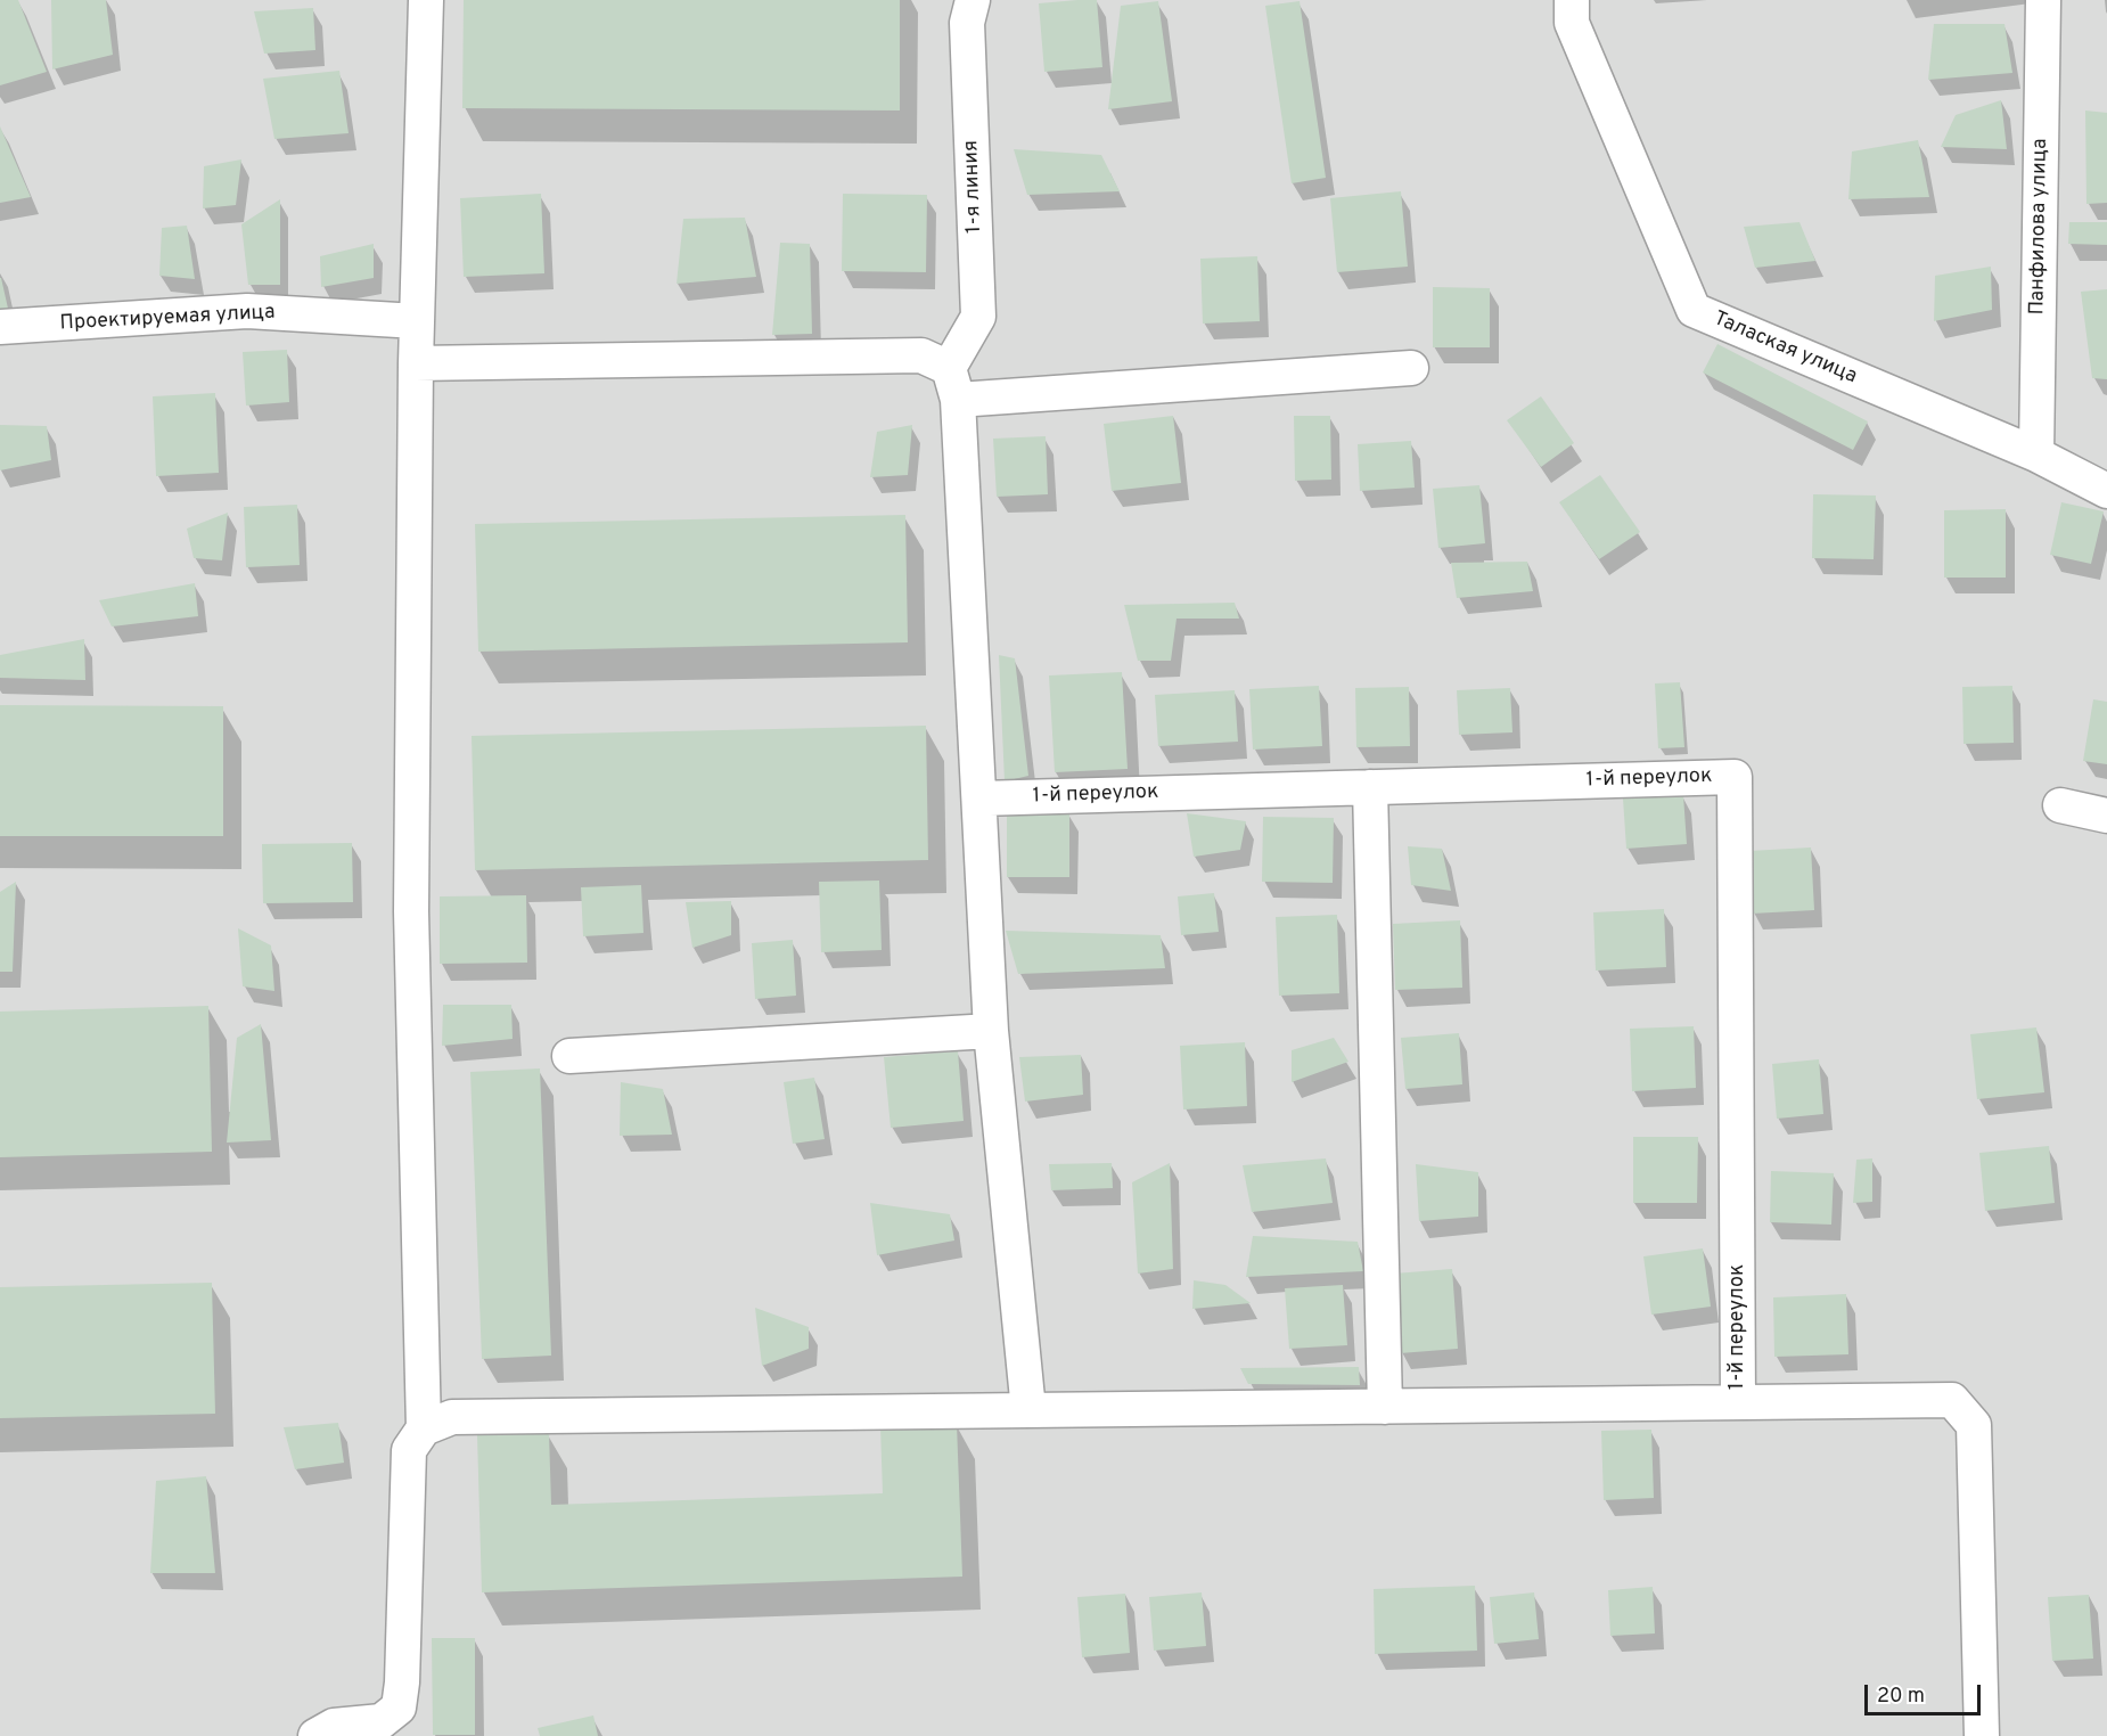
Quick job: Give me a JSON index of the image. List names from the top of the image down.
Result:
{
  "streets": {
    "street": [
      "1-я линия",
      "Панфилова улица",
      "Проектируемая улица",
      "Талаская улица",
      "1-й переулок"
    ]
  },
  "crossings": [
    ["Панфилова улица", "Талаская улица"]
  ],
  "scale_bar": "20 m"
}
